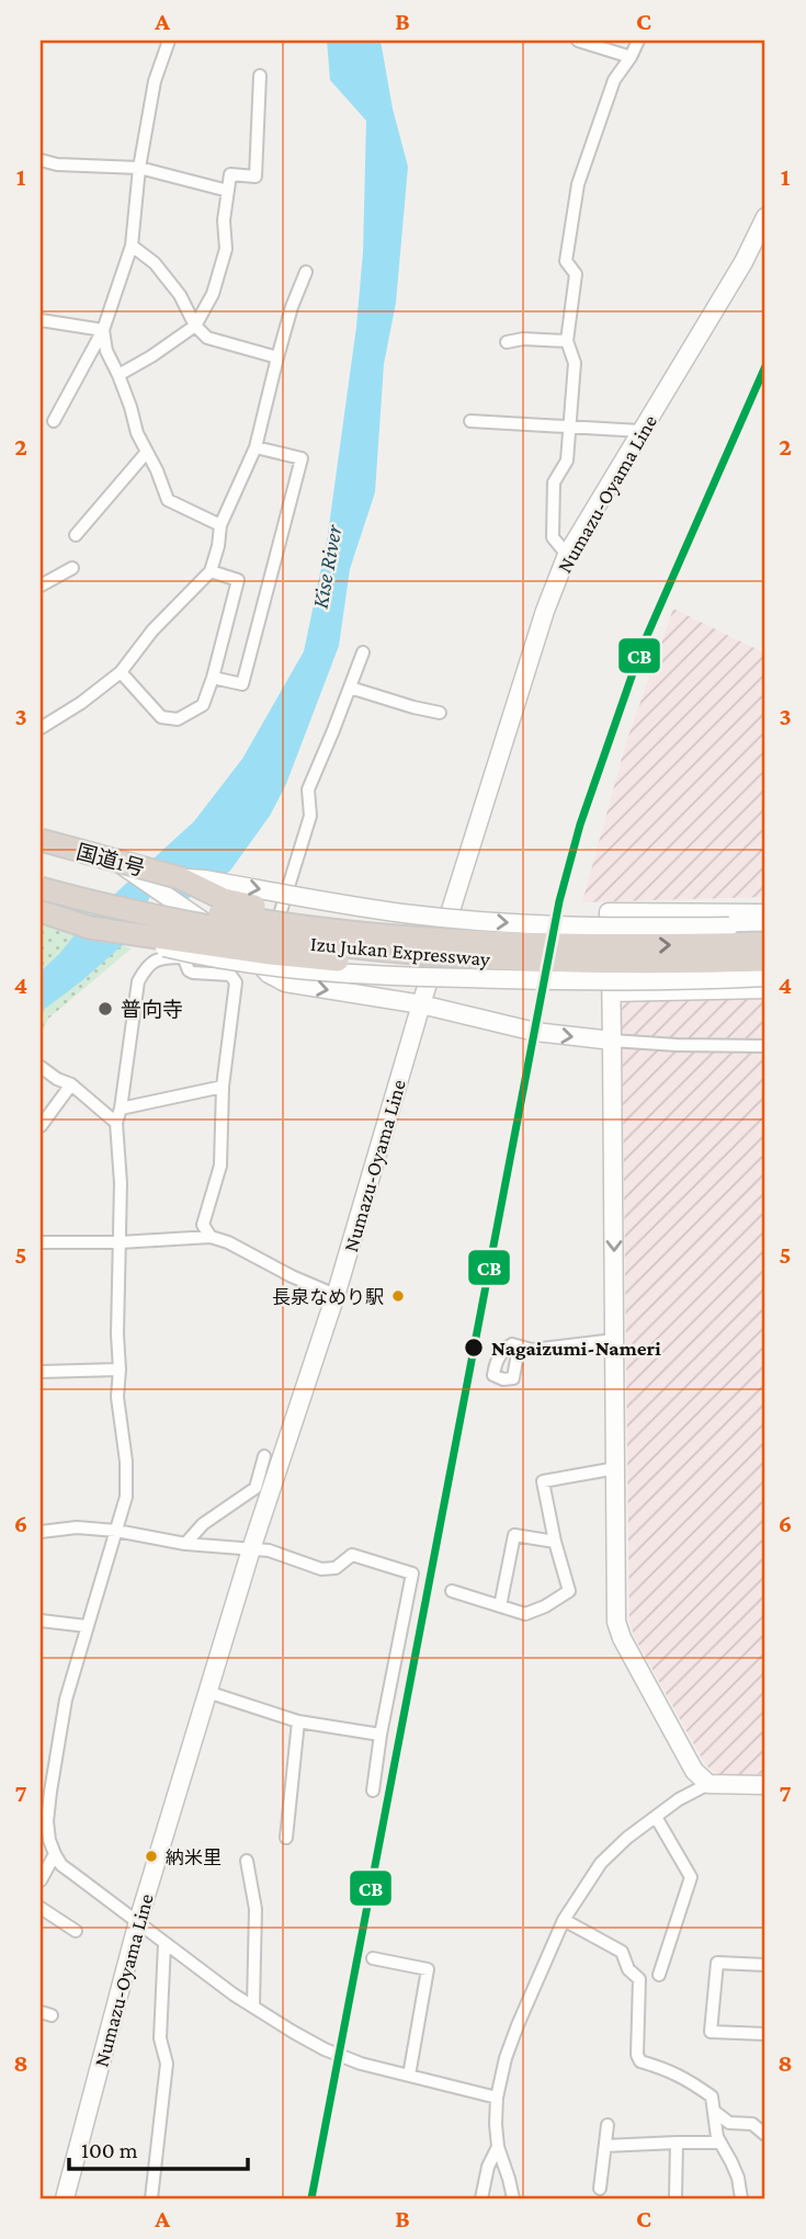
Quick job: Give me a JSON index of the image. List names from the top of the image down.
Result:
{
  "streets": {
    "highway": ["国道1号", "Izu Jukan Expressway"],
    "street": ["Numazu-Oyama Line"]
  },
  "crossings": [
    ["国道1号", "Izu Jukan Expressway"]
  ],
  "water": ["Kise River"],
  "places": [
    "普向寺",
    "長泉なめり駅",
    "Nagaizumi-Nameri",
    "納米里"
  ],
  "lines": ["transit line CB"],
  "scale_bar": "100 m",
  "grid": {
    "columns": ["A", "B", "C"],
    "rows": [
      "1",
      "2",
      "3",
      "4",
      "5",
      "6",
      "7",
      "8"
    ]
  }
}
